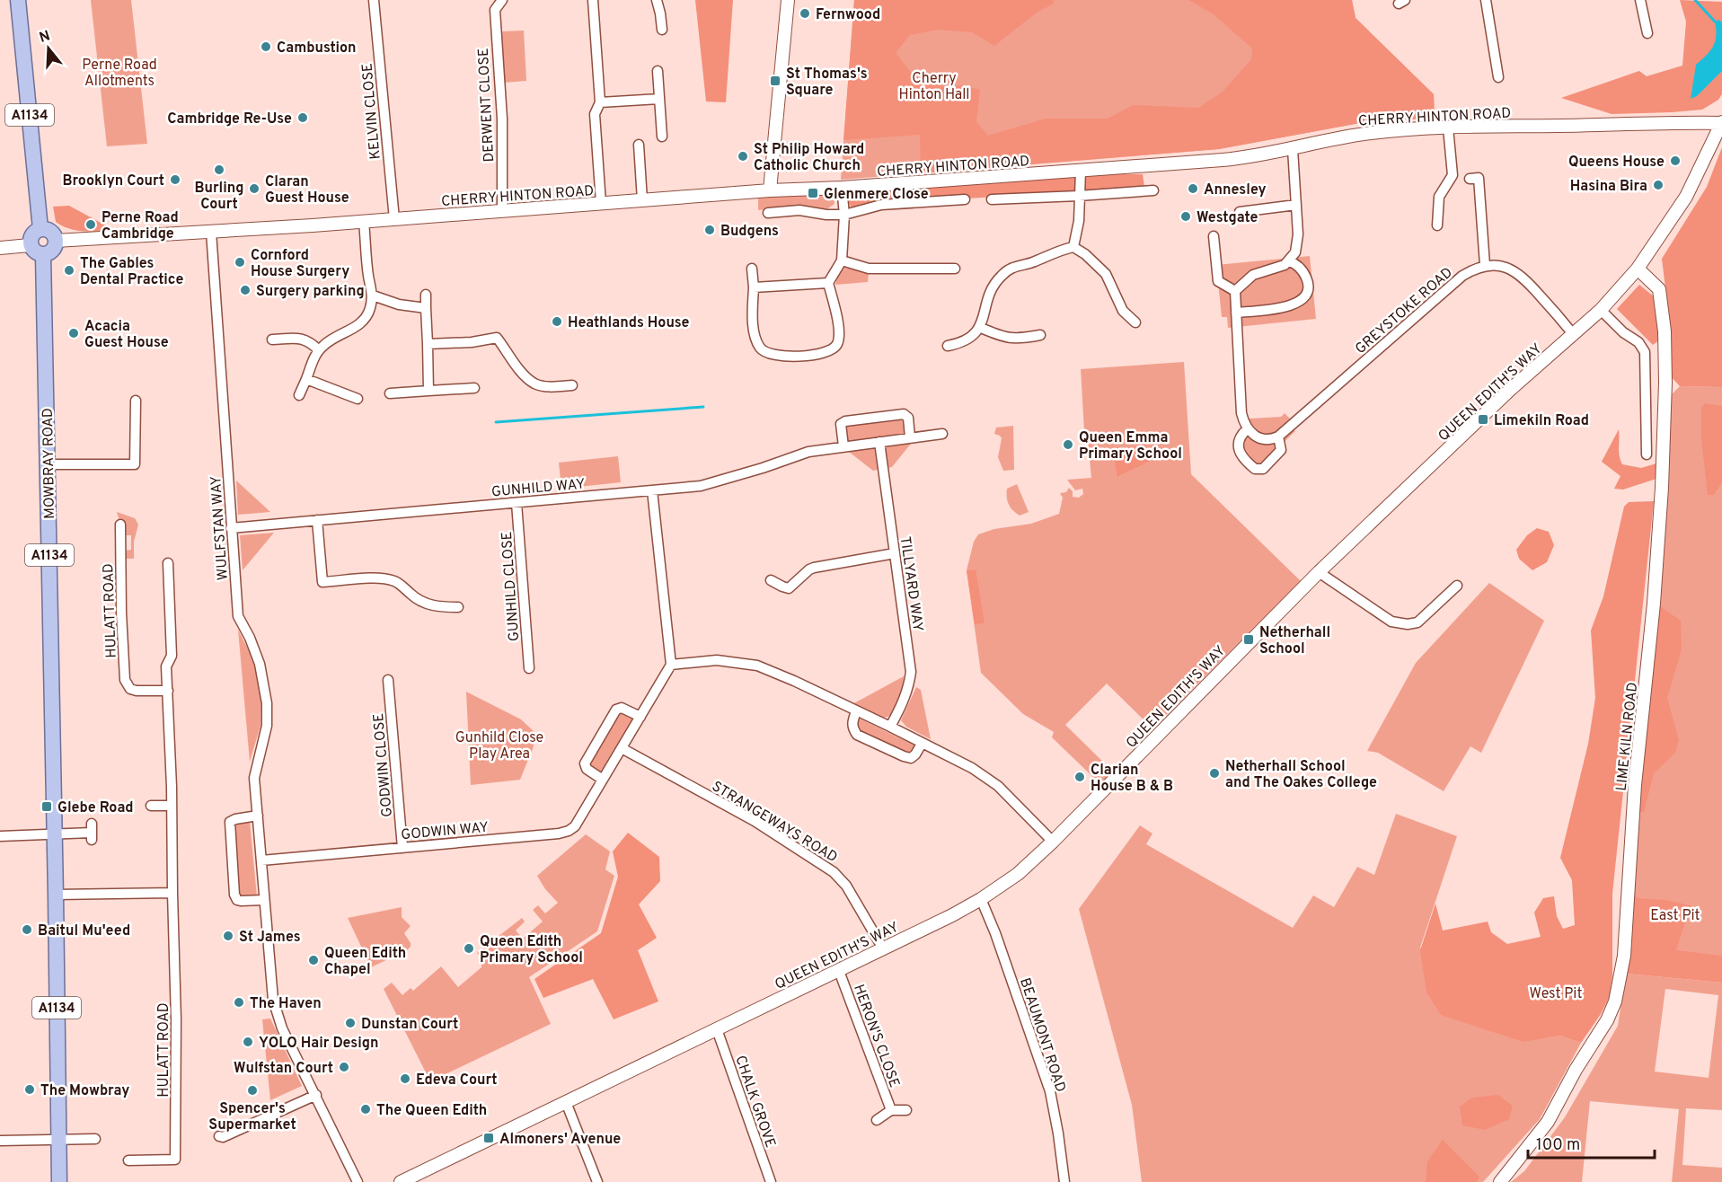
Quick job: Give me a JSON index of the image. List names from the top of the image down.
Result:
{
  "streets": {
    "main road": ["A1134", "MOWBRAY ROAD"],
    "street": [
      "DERWENT CLOSE",
      "KELVIN CLOSE",
      "CHERRY HINTON ROAD",
      "GREYSTOKE ROAD",
      "QUEEN EDITH'S WAY",
      "GUNHILD WAY",
      "WULFSTAN WAY",
      "TILLYARD WAY",
      "GUNHILD CLOSE",
      "HULATT ROAD",
      "LIME KILN ROAD",
      "GODWIN CLOSE",
      "STRANGEWAYS ROAD",
      "GODWIN WAY",
      "BEAUMONT ROAD",
      "HERON'S CLOSE",
      "CHALK GROVE"
    ]
  },
  "crossings": [
    ["DERWENT CLOSE", "CHERRY HINTON ROAD"],
    ["KELVIN CLOSE", "CHERRY HINTON ROAD"],
    ["A1134", "CHERRY HINTON ROAD"],
    ["A1134", "MOWBRAY ROAD"],
    ["CHERRY HINTON ROAD", "QUEEN EDITH'S WAY"],
    ["CHERRY HINTON ROAD", "MOWBRAY ROAD"],
    ["CHERRY HINTON ROAD", "WULFSTAN WAY"],
    ["QUEEN EDITH'S WAY", "LIME KILN ROAD"],
    ["QUEEN EDITH'S WAY", "STRANGEWAYS ROAD"],
    ["QUEEN EDITH'S WAY", "BEAUMONT ROAD"],
    ["QUEEN EDITH'S WAY", "HERON'S CLOSE"],
    ["QUEEN EDITH'S WAY", "CHALK GROVE"],
    ["GUNHILD WAY", "WULFSTAN WAY"],
    ["GUNHILD WAY", "TILLYARD WAY"],
    ["GUNHILD WAY", "GUNHILD CLOSE"],
    ["WULFSTAN WAY", "GODWIN WAY"],
    ["GODWIN CLOSE", "GODWIN WAY"],
    ["STRANGEWAYS ROAD", "GODWIN WAY"]
  ],
  "parks": [
    "Perne Road Allotments",
    "Cherry Hinton Hall",
    "Gunhild Close Play Area",
    "East Pit",
    "West Pit"
  ],
  "places": {
    "other": [
      "Fernwood",
      "Cambustion",
      "Cambridge Re-Use",
      "St Philip Howard Catholic Church",
      "Queens House",
      "Burling Court",
      "Brooklyn Court",
      "Hasina Bira",
      "Claran Guest House",
      "Annesley",
      "Westgate",
      "Perne Road Cambridge",
      "Budgens",
      "Cornford House Surgery",
      "The Gables Dental Practice",
      "Surgery parking",
      "Heathlands House",
      "Acacia Guest House",
      "Queen Emma Primary School",
      "Netherhall School and The Oakes College",
      "Clarian House B & B",
      "Baitul Mu'eed",
      "St James",
      "Queen Edith Primary School",
      "Queen Edith Chapel",
      "The Haven",
      "Dunstan Court",
      "YOLO Hair Design",
      "Wulfstan Court",
      "Edeva Court",
      "The Mowbray",
      "Spencer's Supermarket",
      "The Queen Edith"
    ],
    "transit": [
      "St Thomas's Square",
      "Glenmere Close",
      "Limekiln Road",
      "Netherhall School",
      "Glebe Road",
      "Almoners' Avenue"
    ]
  },
  "scale_bar": "100 m",
  "north": "top"
}
